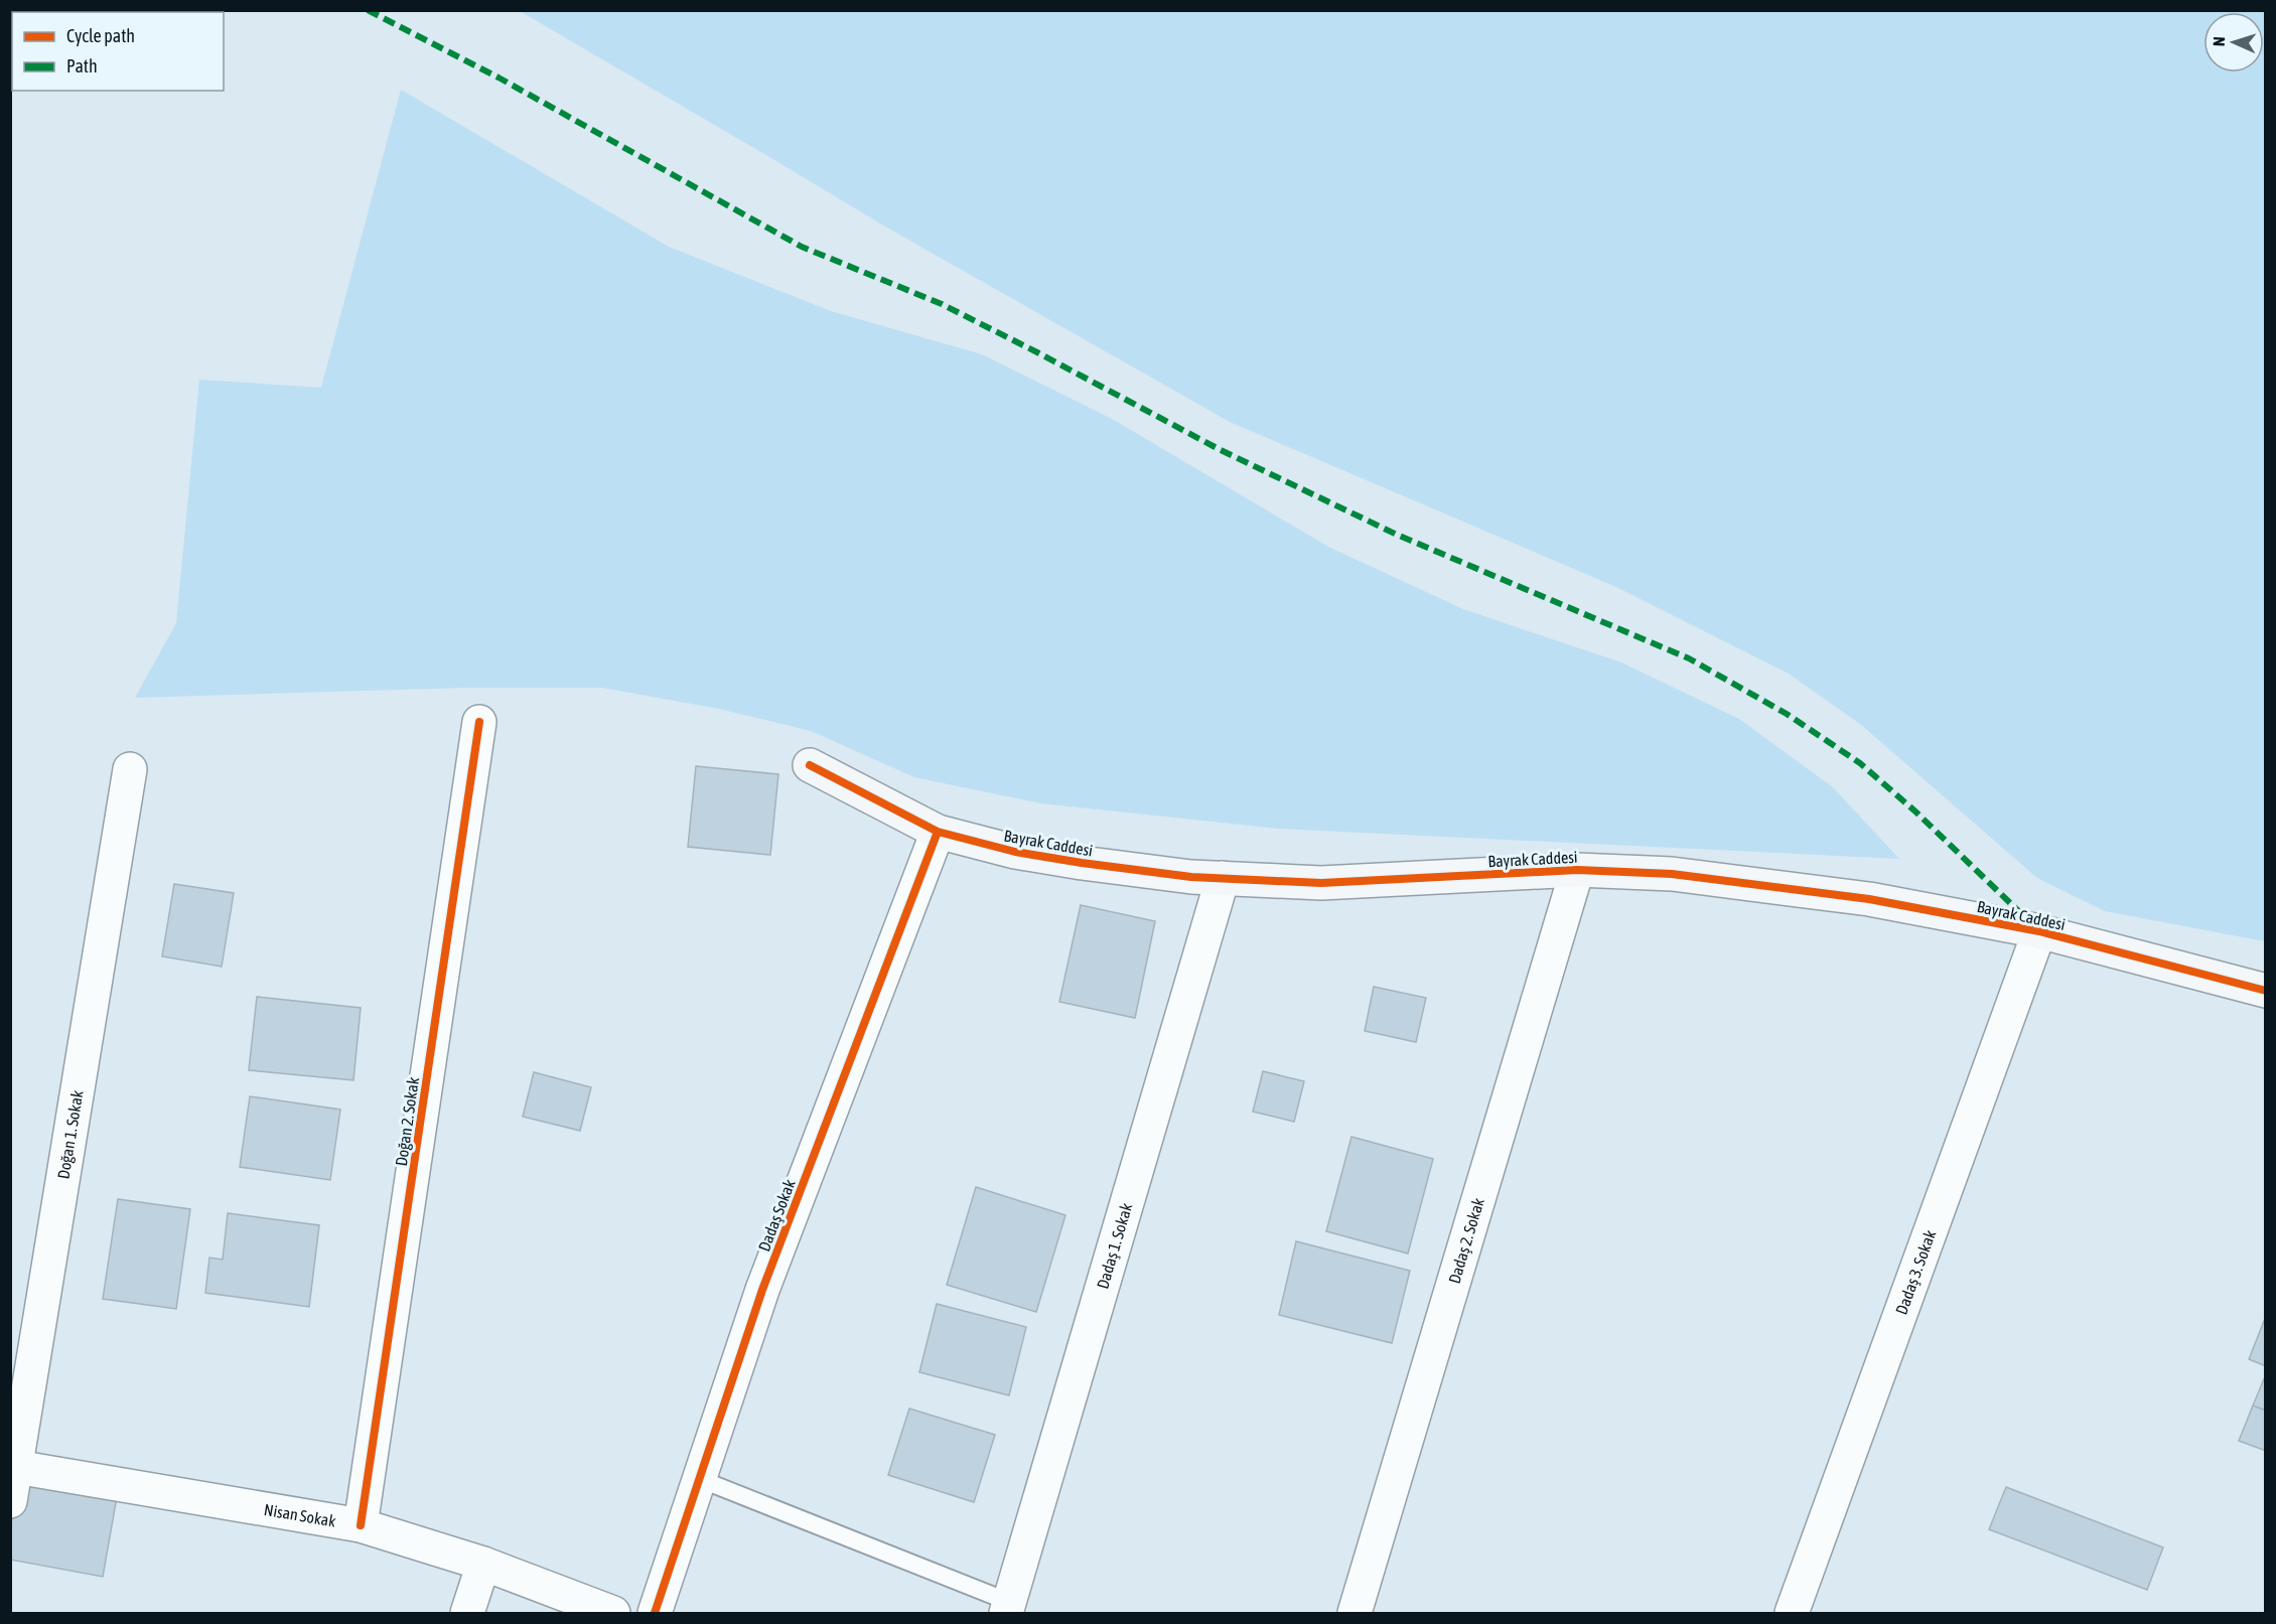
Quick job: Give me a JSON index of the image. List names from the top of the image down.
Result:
{
  "streets": {
    "street": [
      "Bayrak Caddesi",
      "Doğan 2. Sokak",
      "Doğan 1. Sokak",
      "Dadaş Sokak",
      "Dadaş 2. Sokak",
      "Dadaş 1. Sokak",
      "Dadaş 3. Sokak",
      "Nisan Sokak"
    ]
  },
  "crossings": [
    ["Bayrak Caddesi", "Dadaş Sokak"],
    ["Bayrak Caddesi", "Dadaş 2. Sokak"],
    ["Bayrak Caddesi", "Dadaş 1. Sokak"],
    ["Bayrak Caddesi", "Dadaş 3. Sokak"],
    ["Doğan 2. Sokak", "Nisan Sokak"],
    ["Doğan 1. Sokak", "Nisan Sokak"]
  ],
  "legend": ["Cycle path", "Path"],
  "north": "left"
}
